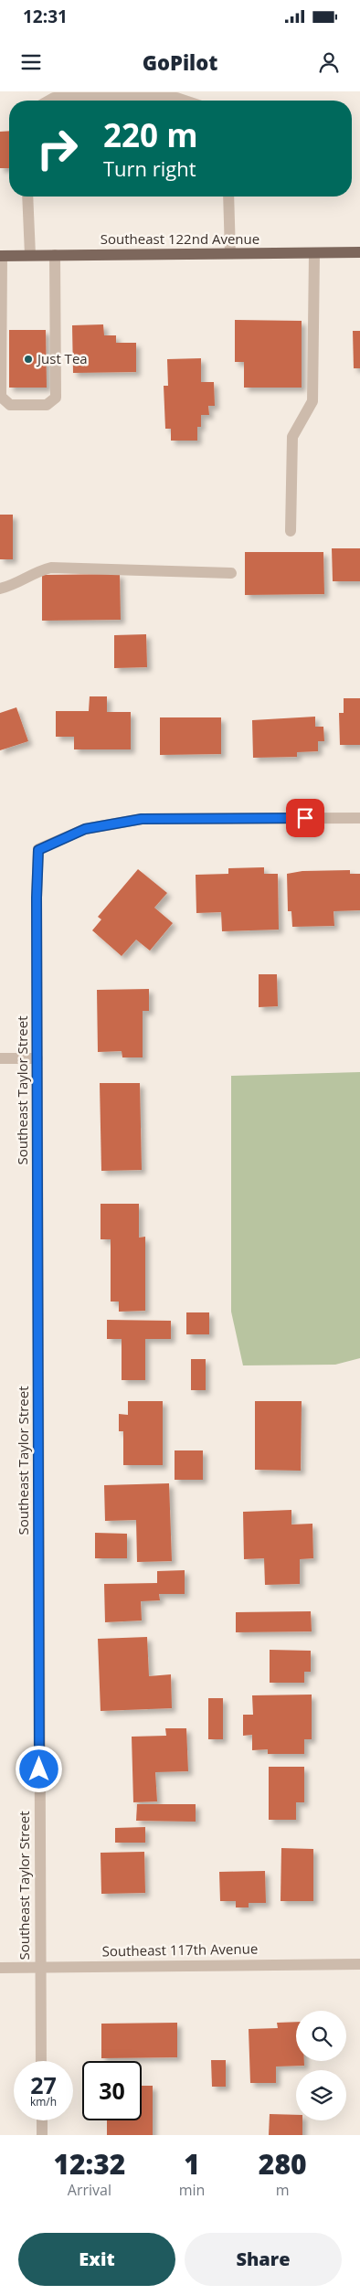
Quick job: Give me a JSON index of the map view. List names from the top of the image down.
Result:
{
  "streets": {
    "main road": ["Southeast 122nd Avenue"],
    "street": ["Southeast Taylor Street", "Southeast 117th Avenue"]
  },
  "crossings": [
    ["Southeast Taylor Street", "Southeast 117th Avenue"]
  ],
  "places": ["Just Tea"],
  "page": {
    "status": "12:31",
    "header": "GoPilot",
    "turn": ["220 m", "Turn right"],
    "speed": "27 km/h",
    "limit": "30",
    "eta": [
      "12:32",
      "Arrival",
      "1",
      "min",
      "280",
      "m"
    ],
    "buttons": ["Exit", "Share"]
  }
}
